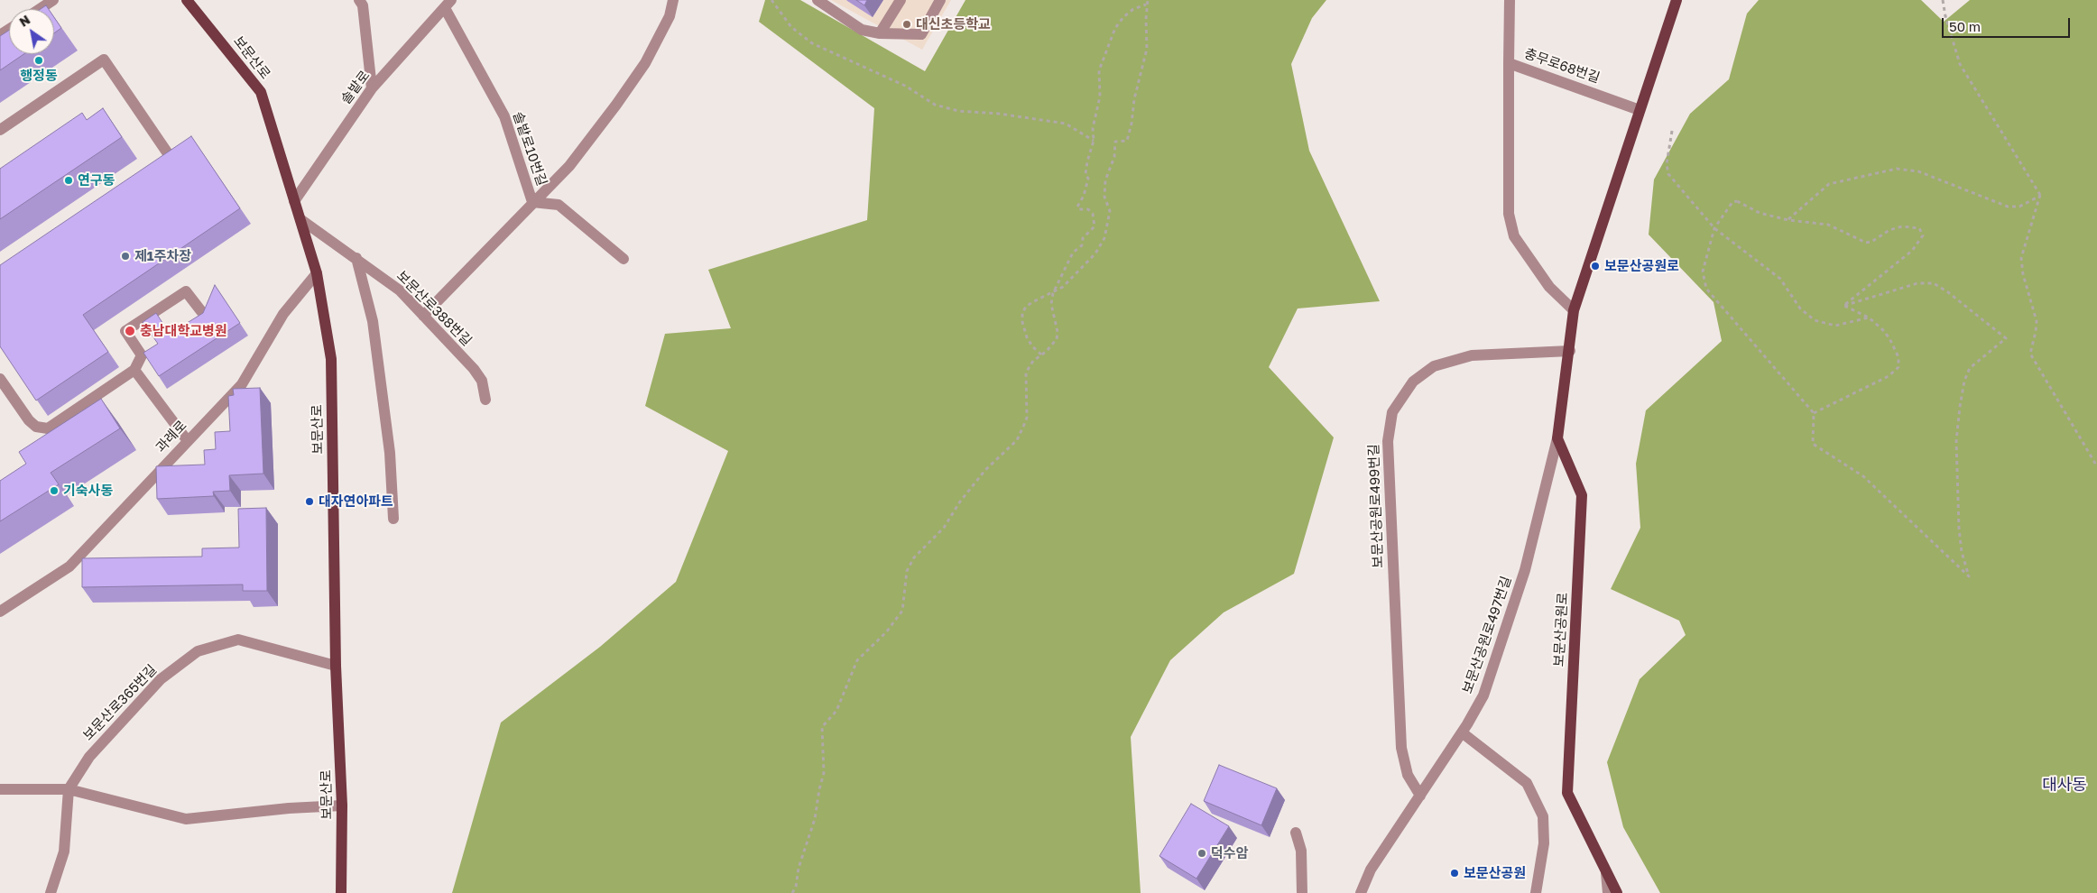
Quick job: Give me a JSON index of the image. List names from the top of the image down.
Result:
{
  "streets": {
    "main road": ["보문산로", "보문산공원로"],
    "street": [
      "충무로68번길",
      "솔밭로",
      "솔밭로10번길",
      "보문산로388번길",
      "과례로",
      "보문산공원로499번길",
      "보문산공원로497번길",
      "보문산로365번길"
    ]
  },
  "crossings": [
    ["보문산로", "솔밭로"],
    ["보문산로", "보문산로388번길"],
    ["보문산로", "과례로"],
    ["보문산로", "보문산로365번길"],
    ["솔밭로", "솔밭로10번길"],
    ["보문산공원로499번길", "보문산공원로497번길"],
    ["보문산공원로", "보문산공원로497번길"]
  ],
  "districts": ["대사동"],
  "places": [
    "대신초등학교",
    "행정동",
    "연구동",
    "제1주차장",
    "보문산공원로",
    "충남대학교병원",
    "기숙사동",
    "대자연아파트",
    "덕수암",
    "보문산공원"
  ],
  "scale_bar": "50 m",
  "north": "top left"
}
